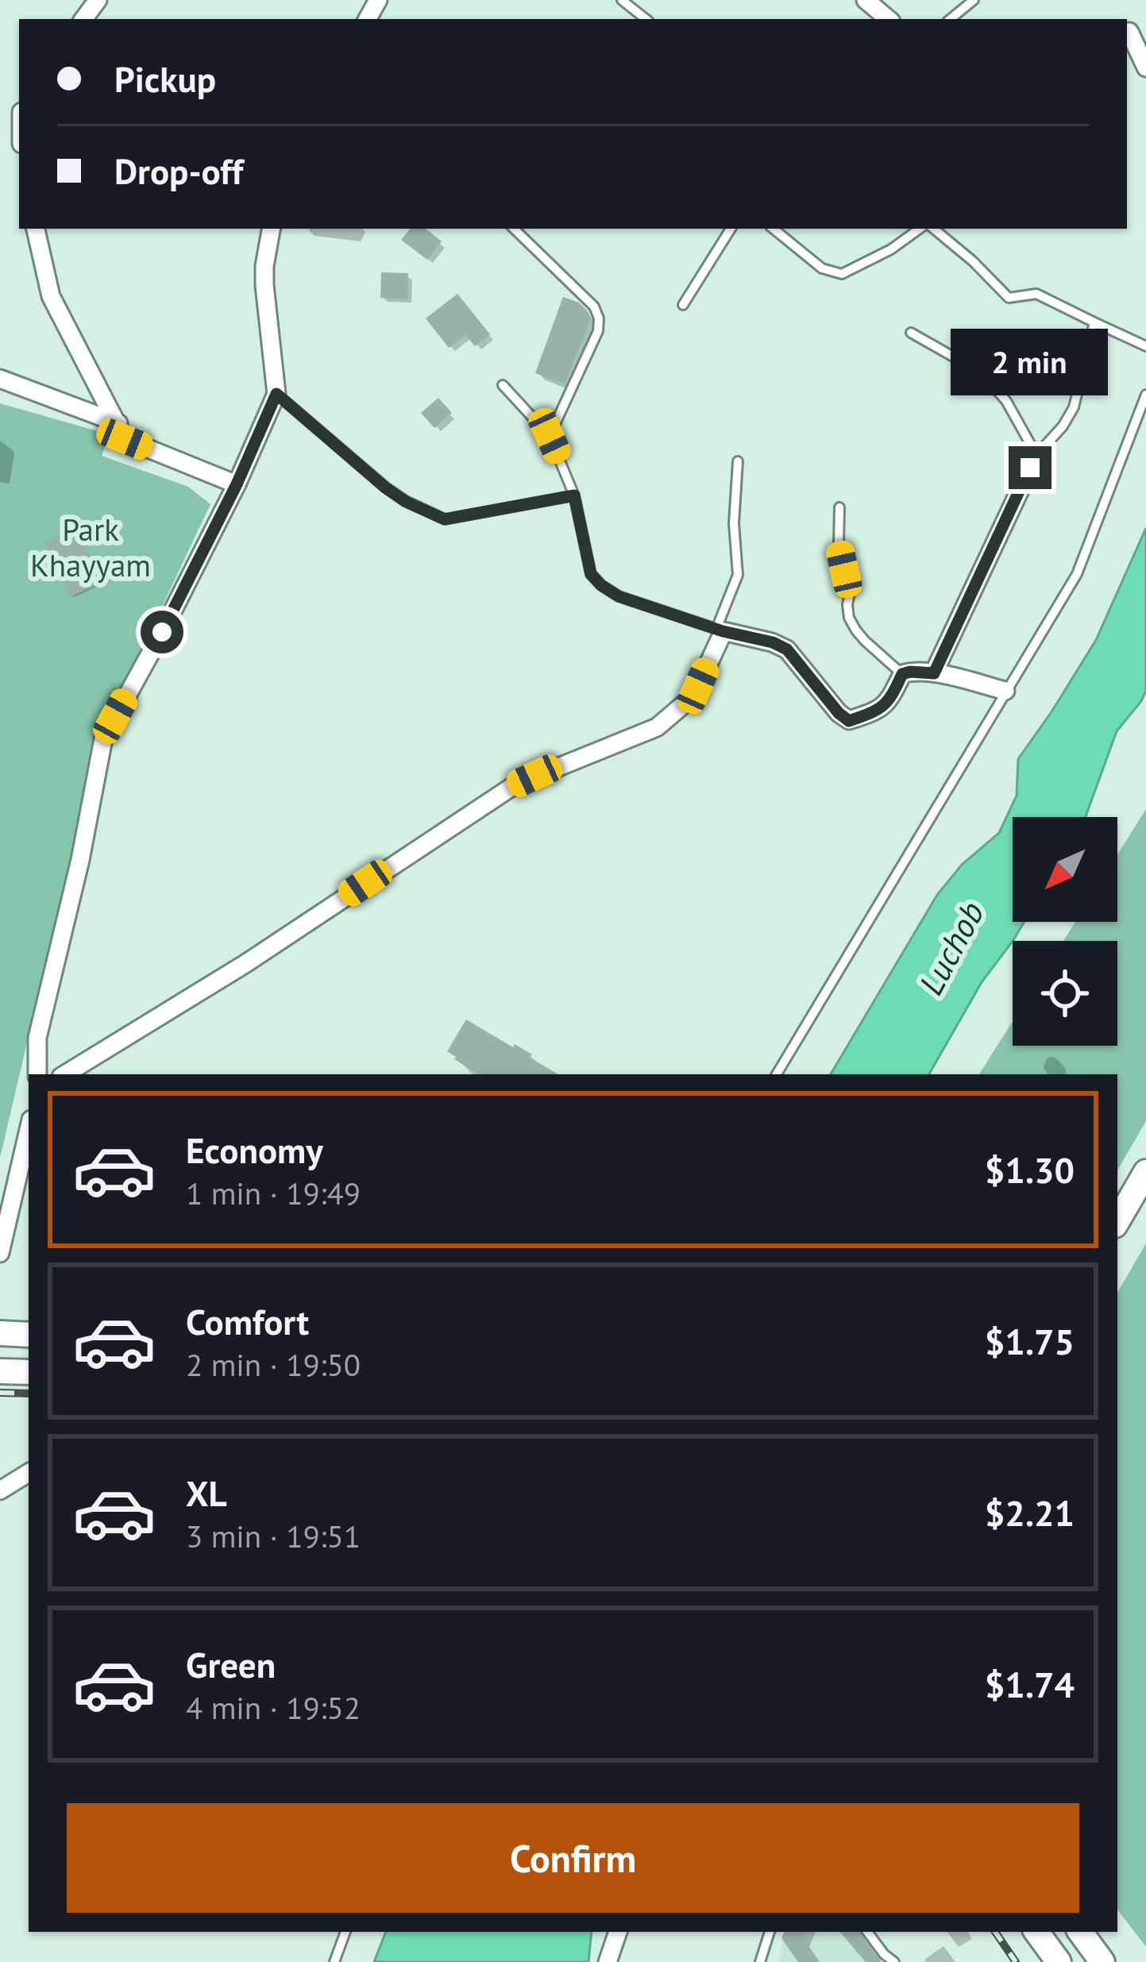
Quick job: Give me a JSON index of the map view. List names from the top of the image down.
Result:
{
  "water": ["Luchob"],
  "parks": ["Park Khayyam"],
  "north": "bottom left",
  "page": {
    "banner": ["Pickup", "Drop-off"],
    "bubble": "2 min",
    "list": [
      {
        "name": "Economy",
        "note": "1 min · 19:49",
        "value": "$1.30"
      },
      {
        "name": "Comfort",
        "note": "2 min · 19:50",
        "value": "$1.75"
      },
      {
        "name": "XL",
        "note": "3 min · 19:51",
        "value": "$2.21"
      },
      {
        "name": "Green",
        "note": "4 min · 19:52",
        "value": "$1.74"
      }
    ],
    "buttons": "Confirm"
  }
}
